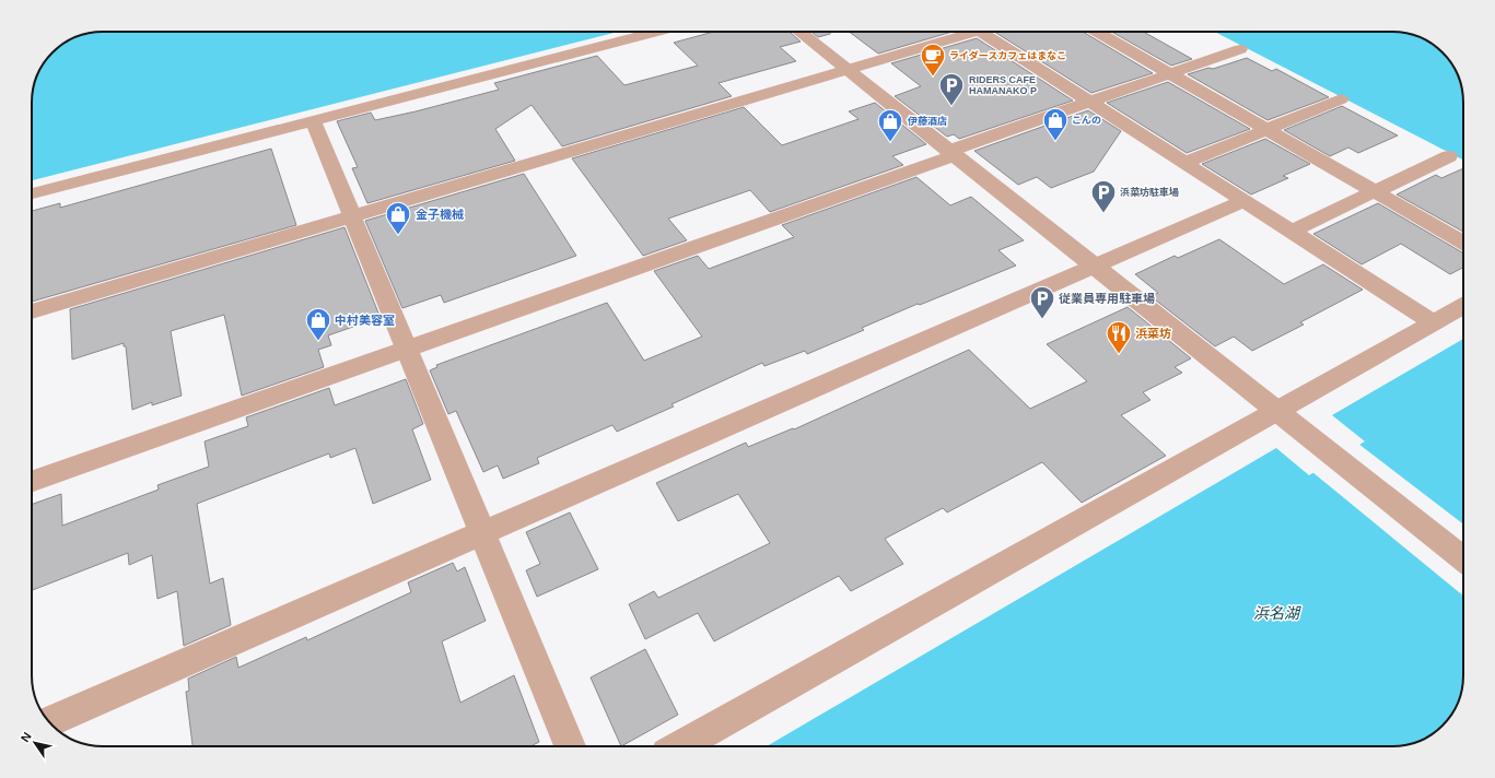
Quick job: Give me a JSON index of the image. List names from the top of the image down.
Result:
{
  "water": ["浜名湖"],
  "places": {
    "cafe": ["ライダースカフェはまなこ"],
    "parking": ["RIDERS CAFE HAMANAKO P", "浜菜坊駐車場", "従業員専用駐車場"],
    "shop": [
      "こんの",
      "伊藤酒店",
      "金子機械",
      "中村美容室"
    ],
    "restaurant": ["浜菜坊"]
  },
  "north": "top left"
}
